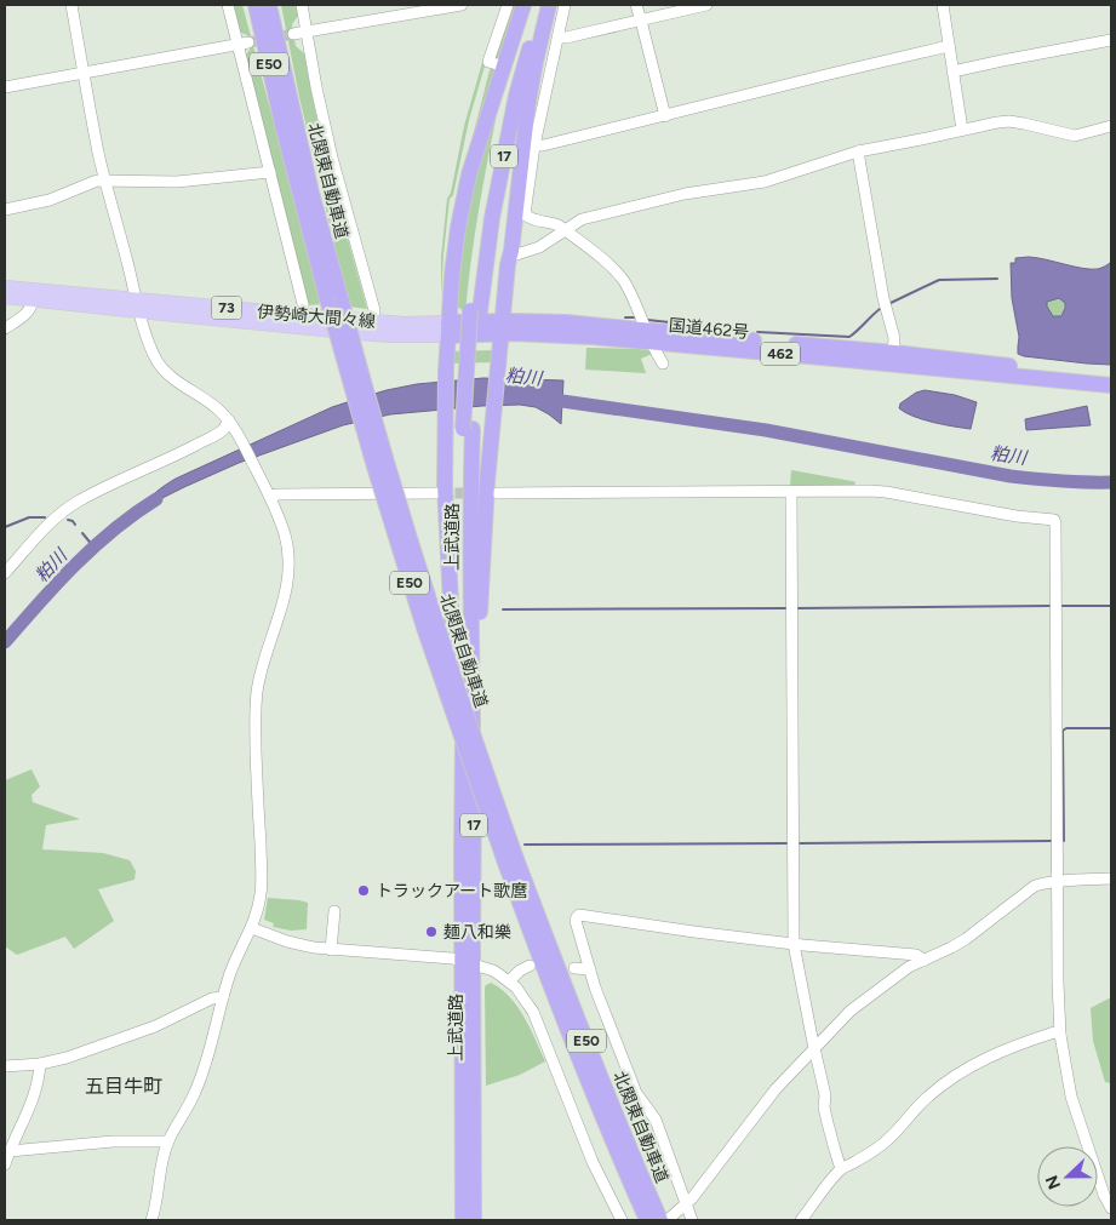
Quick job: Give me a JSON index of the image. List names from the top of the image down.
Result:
{
  "streets": {
    "highway": [
      "E50",
      "17",
      "北関東自動車道",
      "国道462号",
      "462",
      "上武道路"
    ],
    "main road": ["73", "伊勢崎大間々線"]
  },
  "crossings": [
    ["伊勢崎大間々線", "国道462号"]
  ],
  "districts": ["五目牛町"],
  "water": ["粕川"],
  "places": ["トラックアート歌麿", "麺八和樂"],
  "north": "left"
}
